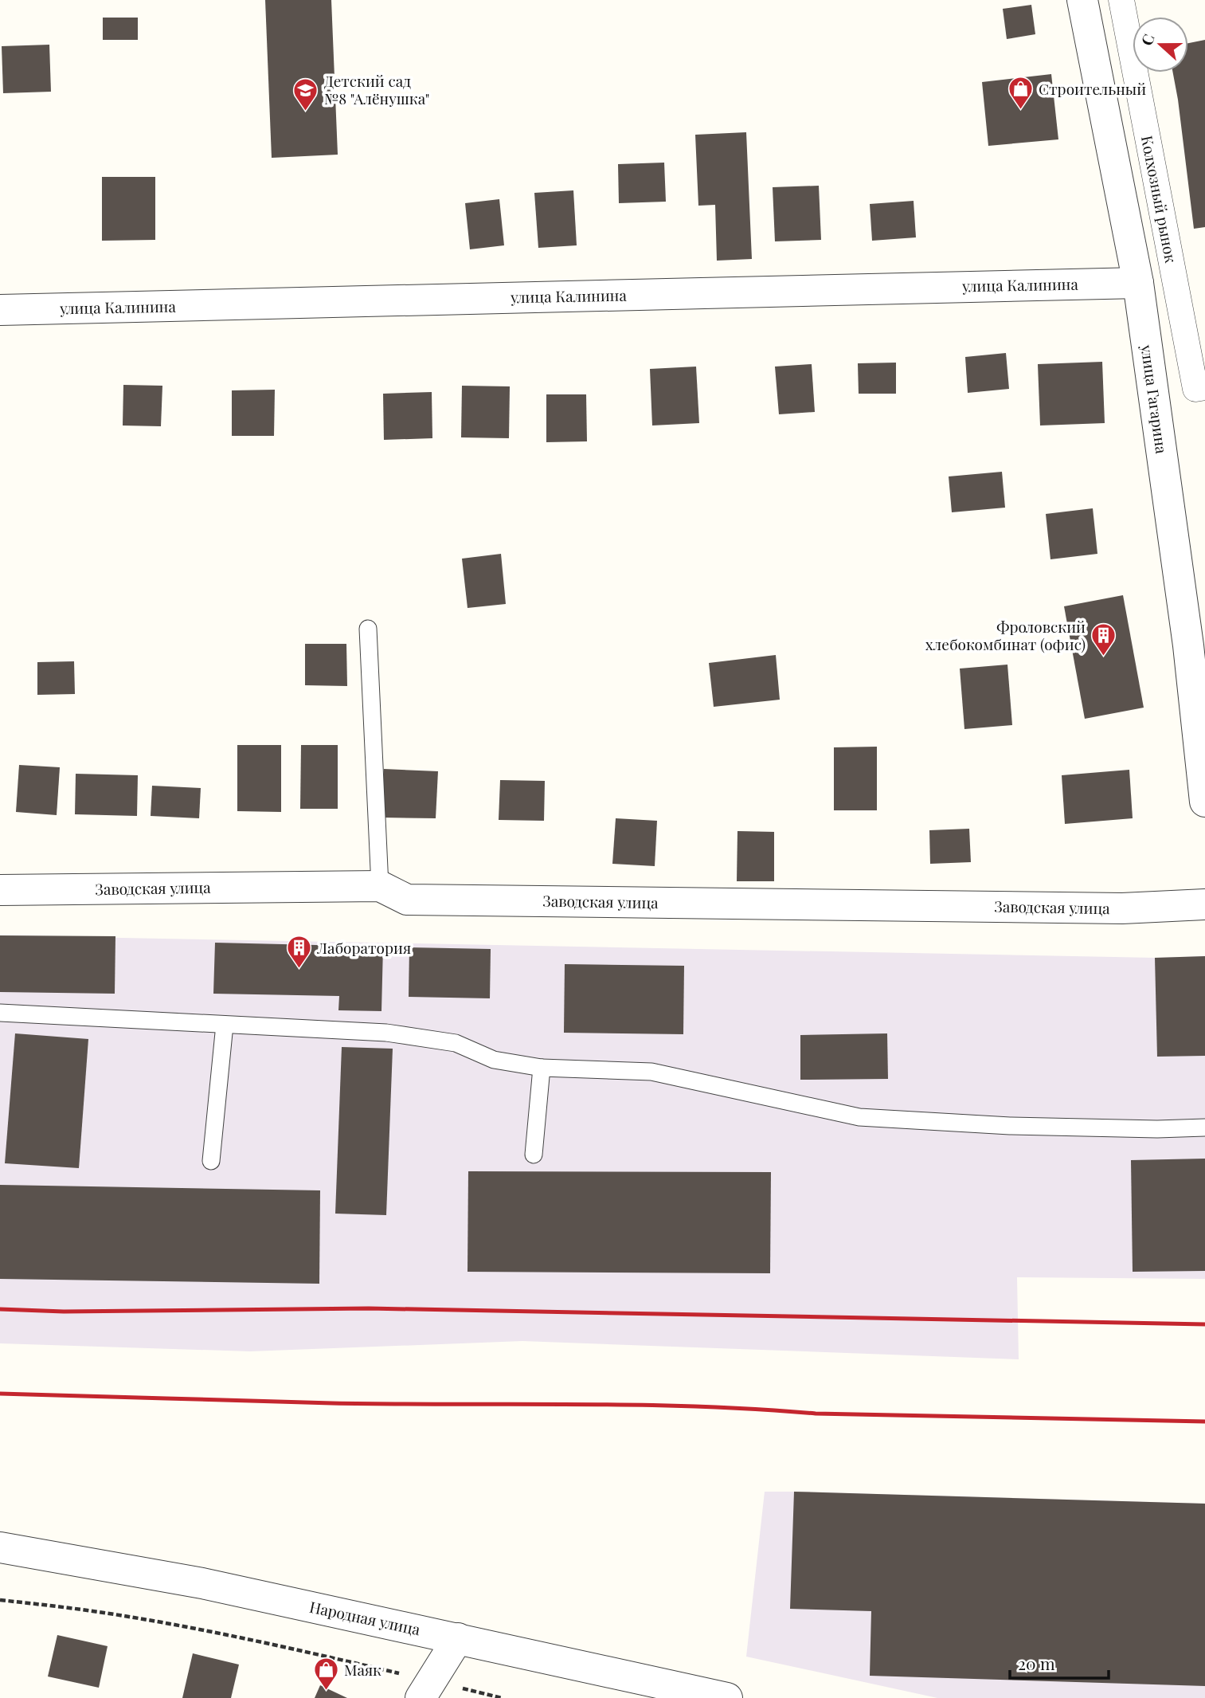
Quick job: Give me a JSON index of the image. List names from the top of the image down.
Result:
{
  "streets": {
    "street": [
      "Колхозный рынок",
      "улица Калинина",
      "улица Гагарина",
      "Заводская улица",
      "Народная улица"
    ]
  },
  "crossings": [
    ["улица Калинина", "улица Гагарина"]
  ],
  "places": {
    "shop": ["Строительный", "Маяк"],
    "school or university": ["Детский сад №8 \"Алёнушка\""],
    "building": ["Фроловский хлебокомбинат (офис)", "Лаборатория"]
  },
  "scale_bar": "20 m",
  "north": "left"
}
